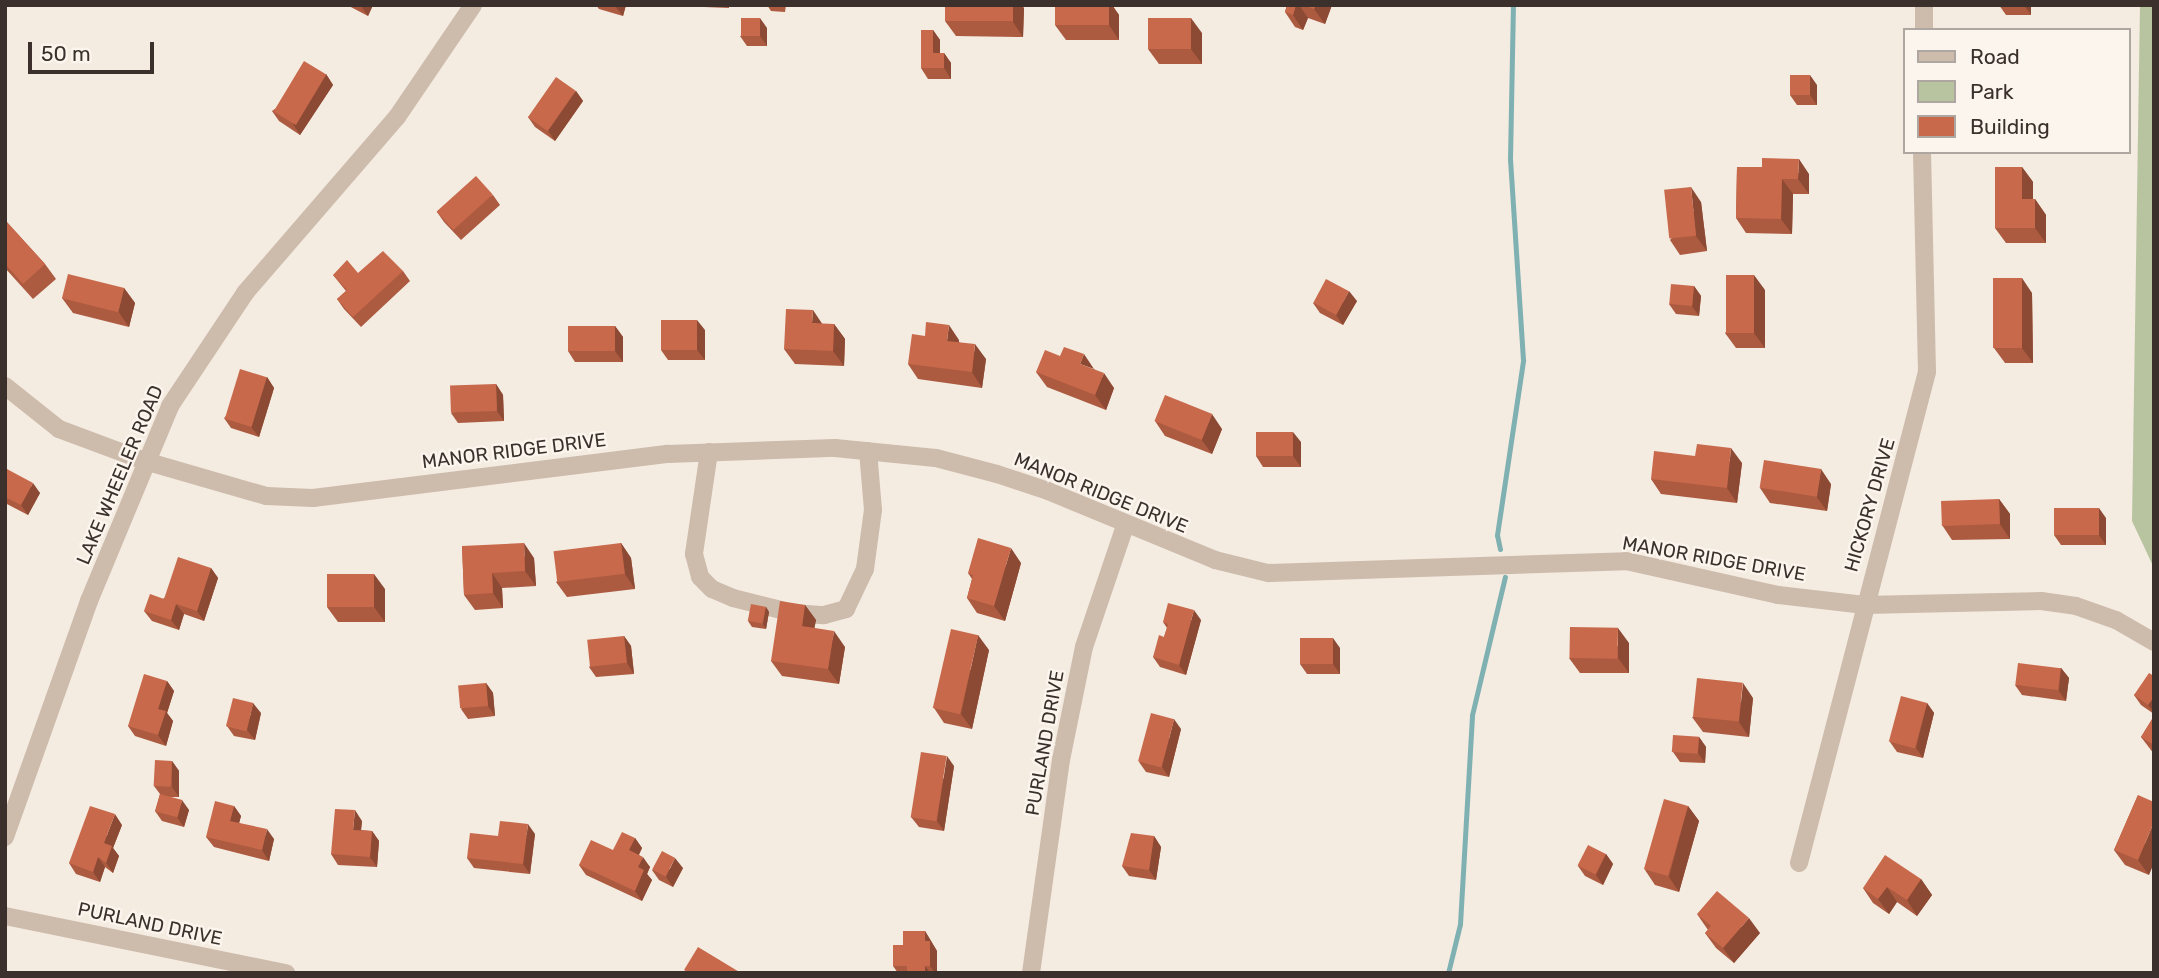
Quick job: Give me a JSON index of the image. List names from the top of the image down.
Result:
{
  "streets": {
    "street": [
      "MANOR RIDGE DRIVE",
      "LAKE WHEELER ROAD",
      "HICKORY DRIVE",
      "PURLAND DRIVE"
    ]
  },
  "crossings": [
    ["MANOR RIDGE DRIVE", "LAKE WHEELER ROAD"],
    ["MANOR RIDGE DRIVE", "HICKORY DRIVE"],
    ["MANOR RIDGE DRIVE", "PURLAND DRIVE"]
  ],
  "legend": ["Road", "Park", "Building"],
  "scale_bar": "50 m"
}
